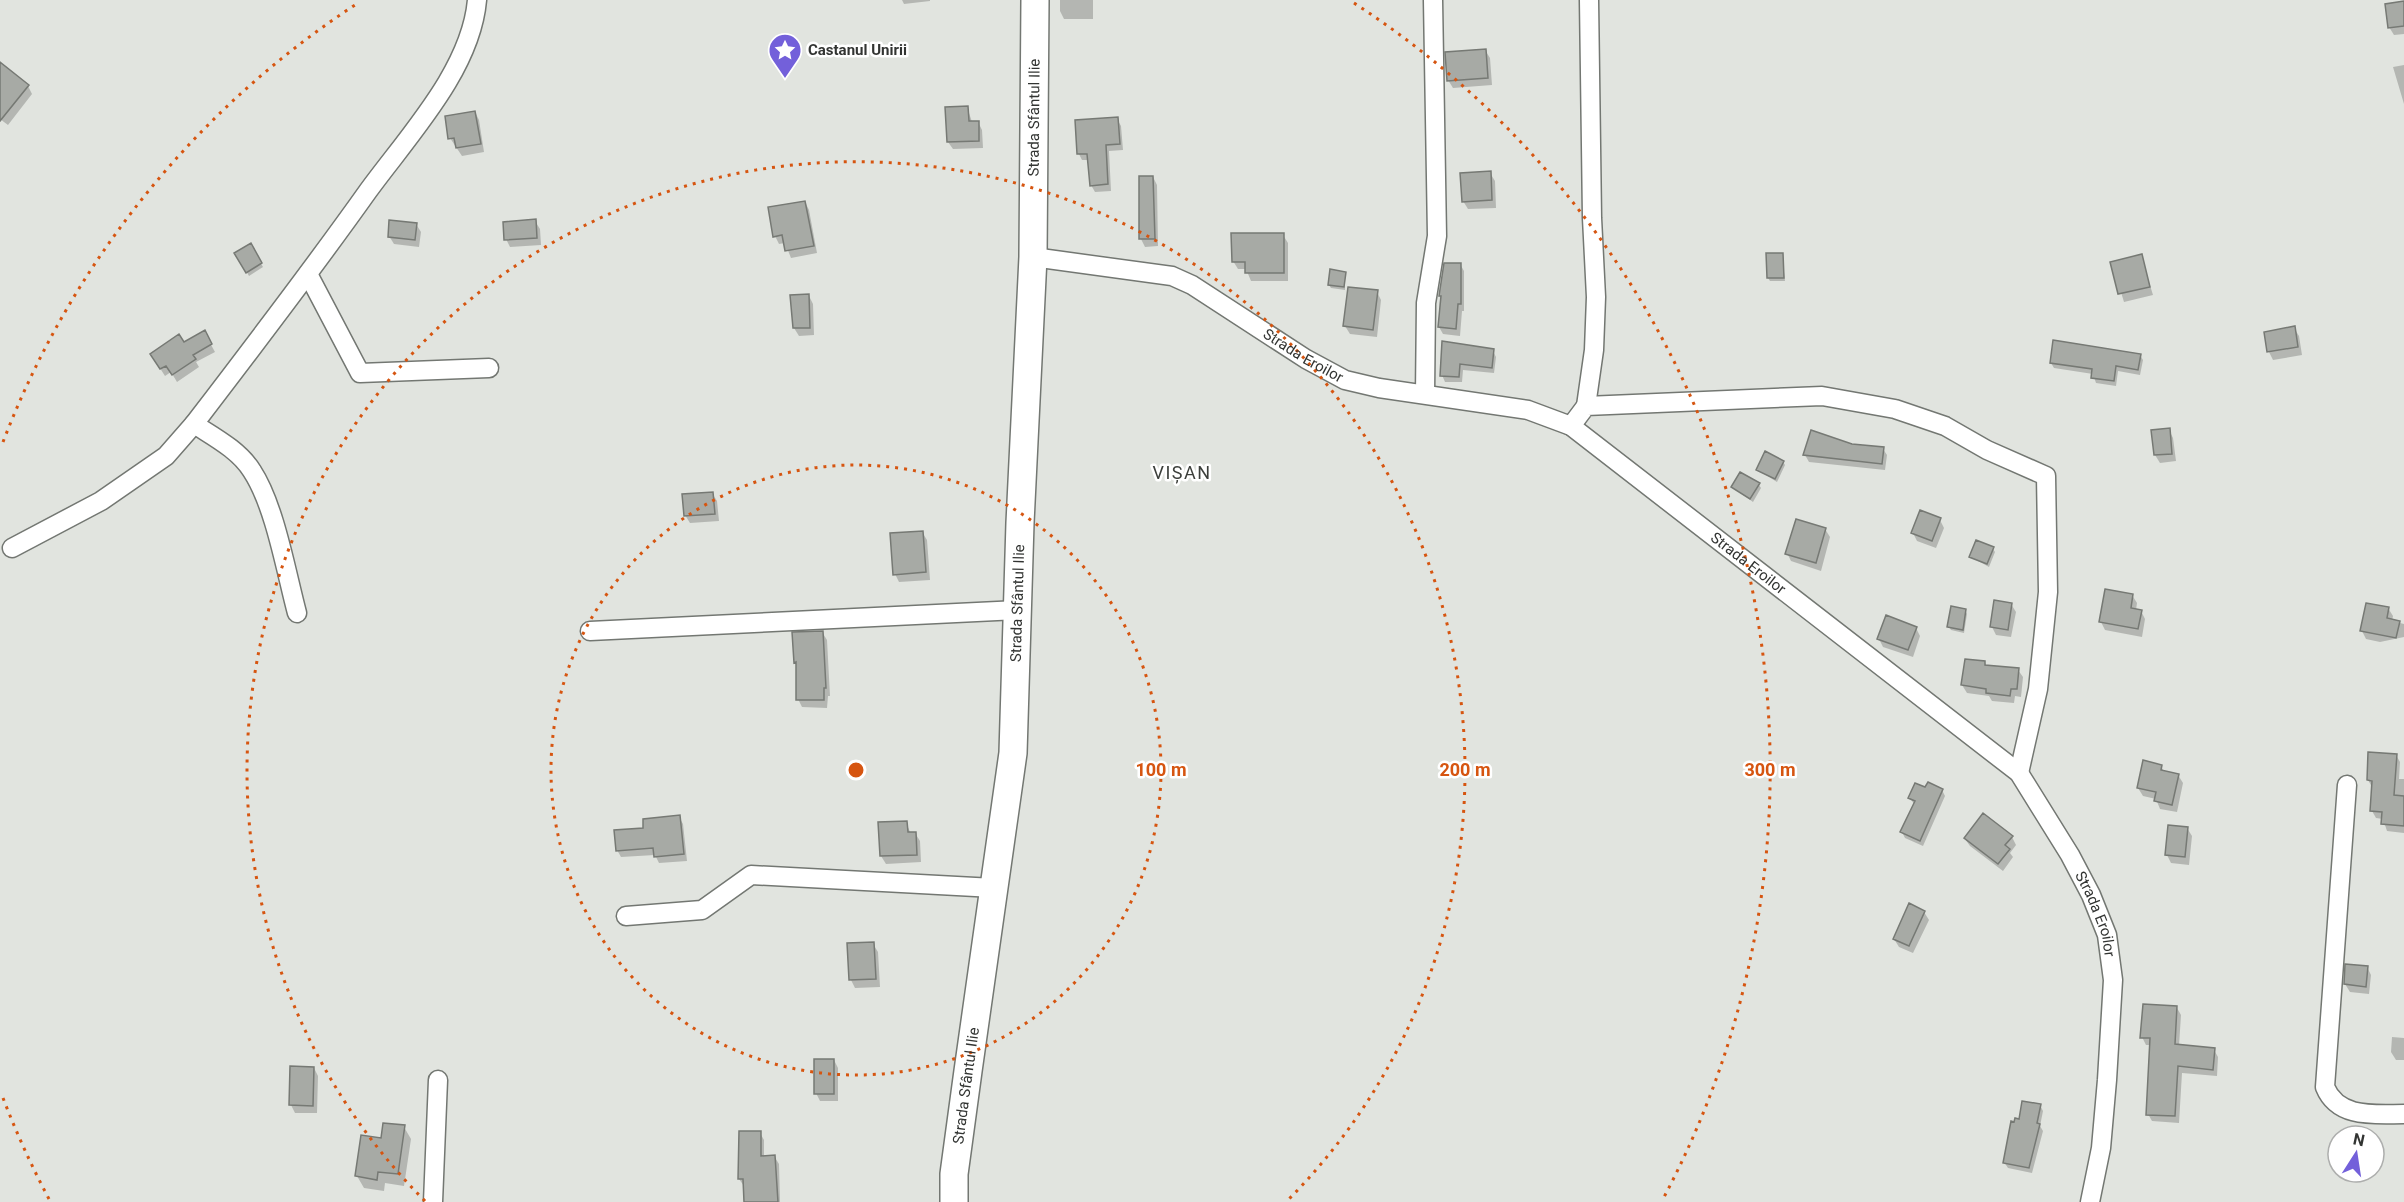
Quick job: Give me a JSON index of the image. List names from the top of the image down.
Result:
{
  "streets": {
    "street": ["Strada Sfântul Ilie", "Strada Eroilor"]
  },
  "crossings": [
    ["Strada Sfântul Ilie", "Strada Eroilor"]
  ],
  "districts": ["VIȘAN"],
  "places": {
    "place": ["Castanul Unirii"]
  },
  "north": "top",
  "rings": ["100 m", "200 m", "300 m"]
}
